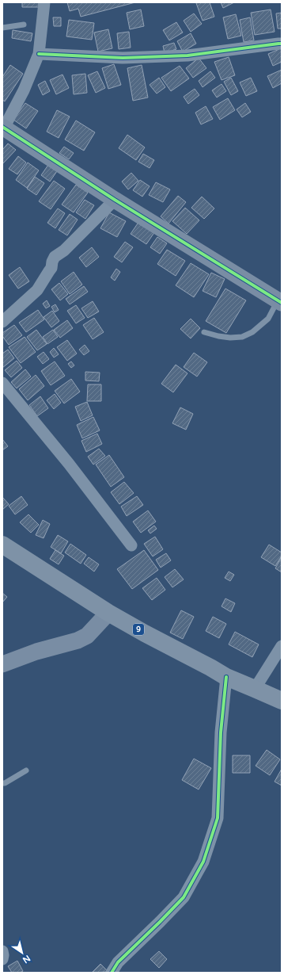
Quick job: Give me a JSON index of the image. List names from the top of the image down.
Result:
{
  "streets": {
    "highway": ["9"]
  },
  "north": "bottom right"
}
